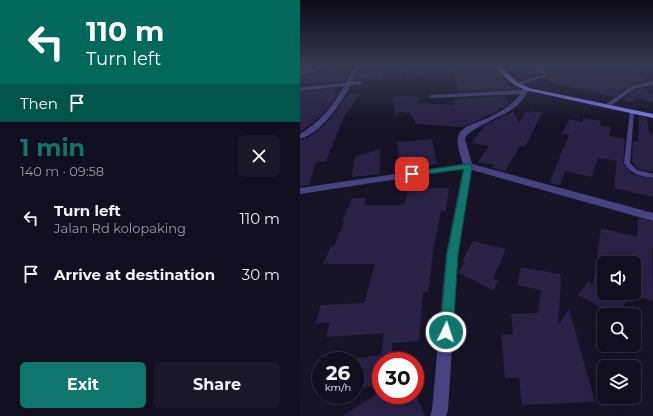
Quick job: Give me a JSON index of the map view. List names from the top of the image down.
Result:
{
  "page": {
    "turn": ["110 m", "Turn left"],
    "then": "Then",
    "heading": ["1 min", "140 m · 09:58"],
    "list": [
      {
        "name": "Turn left",
        "note": "Jalan Rd kolopaking",
        "value": "110 m"
      },
      {
        "name": "Arrive at destination",
        "value": "30 m"
      }
    ],
    "speed": "26 km/h",
    "limit": "30",
    "buttons": ["Exit", "Share"]
  }
}
